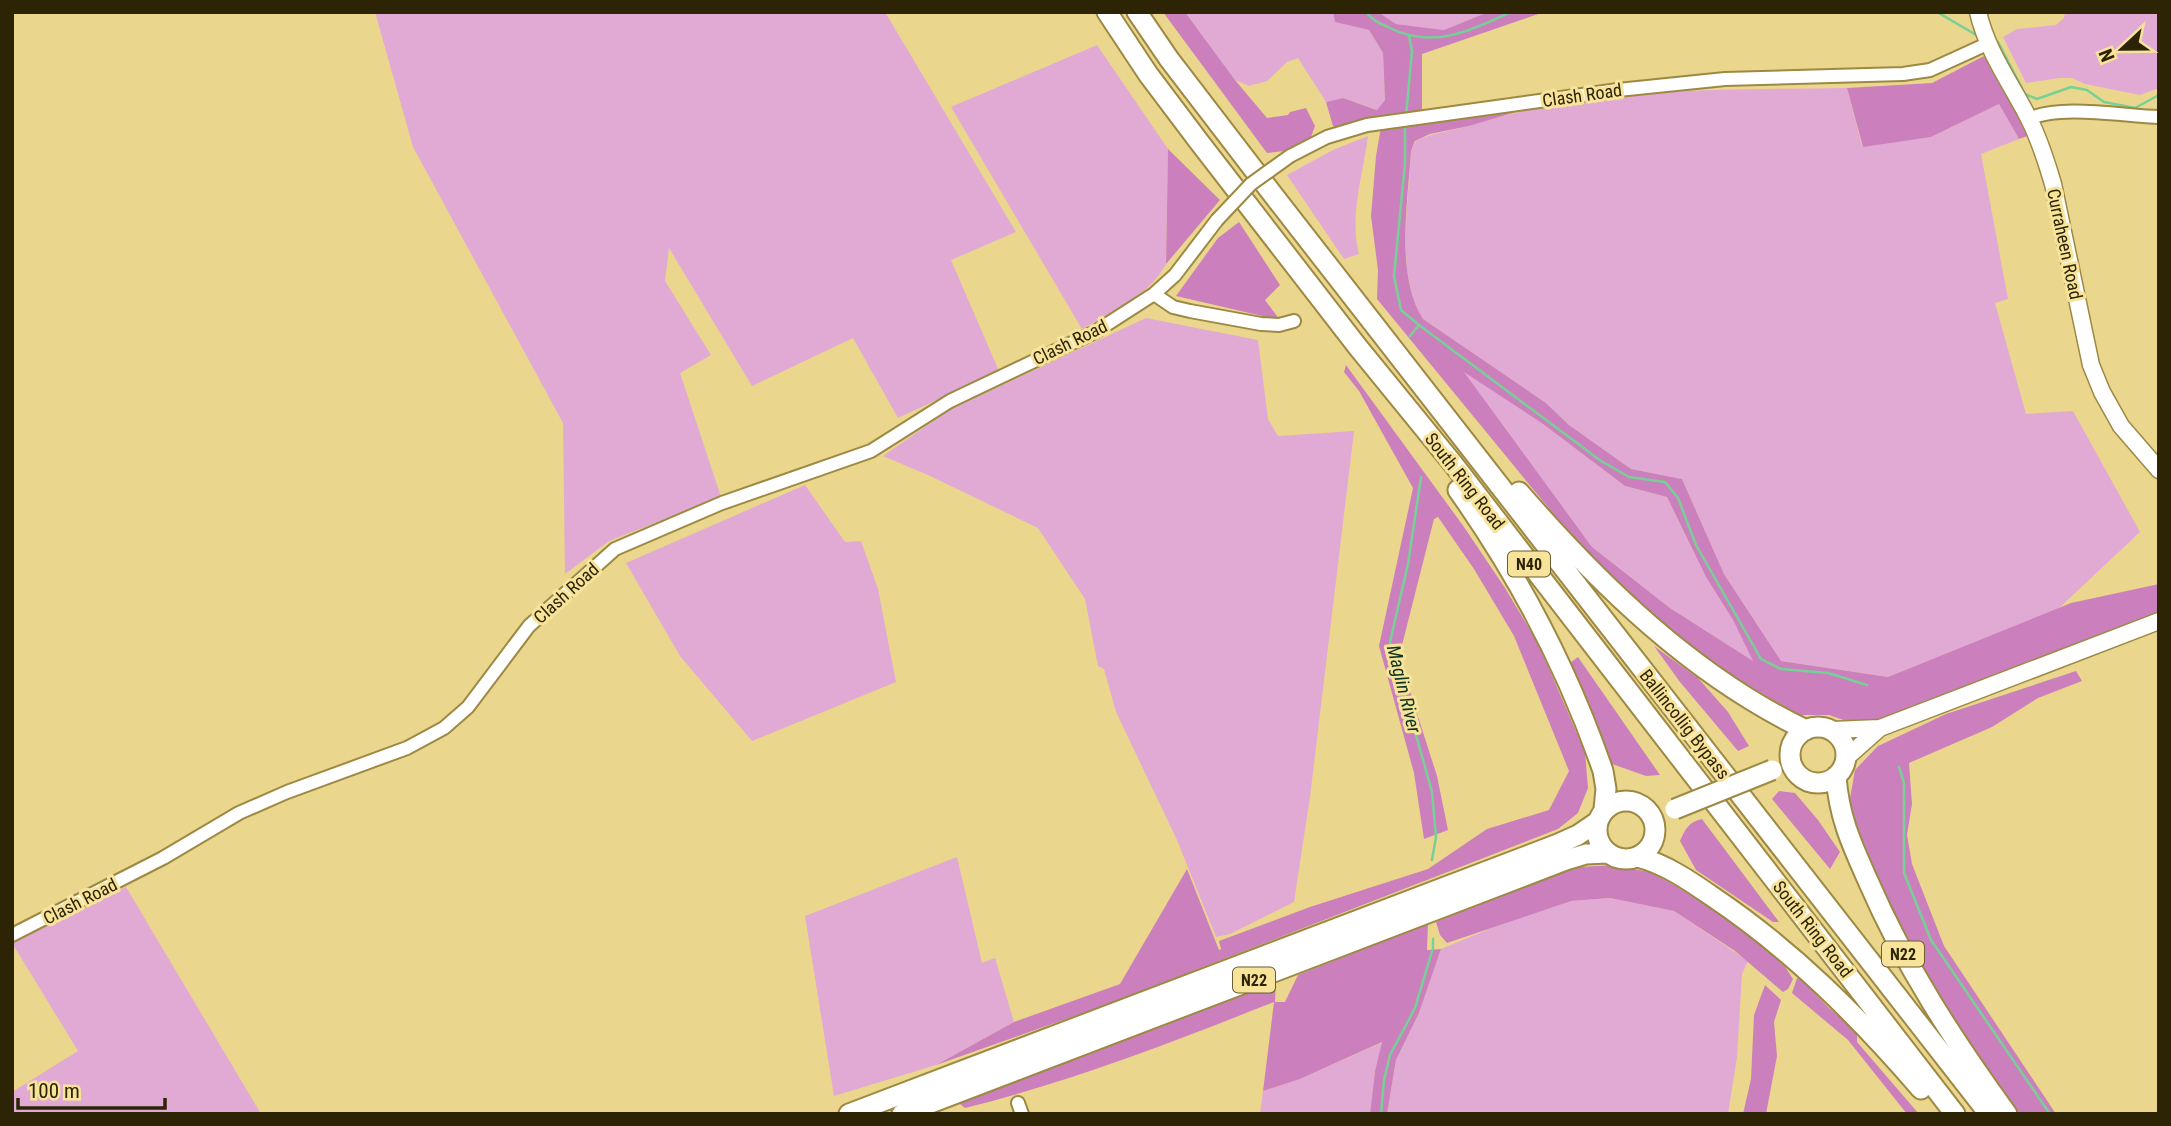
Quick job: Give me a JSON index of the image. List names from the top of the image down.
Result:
{
  "streets": {
    "highway": [
      "South Ring Road",
      "N40",
      "Ballincollig Bypass",
      "N22"
    ],
    "street": ["Clash Road", "Curraheen Road"]
  },
  "crossings": [
    ["Clash Road", "Curraheen Road"],
    ["N40", "Ballincollig Bypass"]
  ],
  "water": ["Maglin River"],
  "scale_bar": "100 m",
  "north": "left"
}
